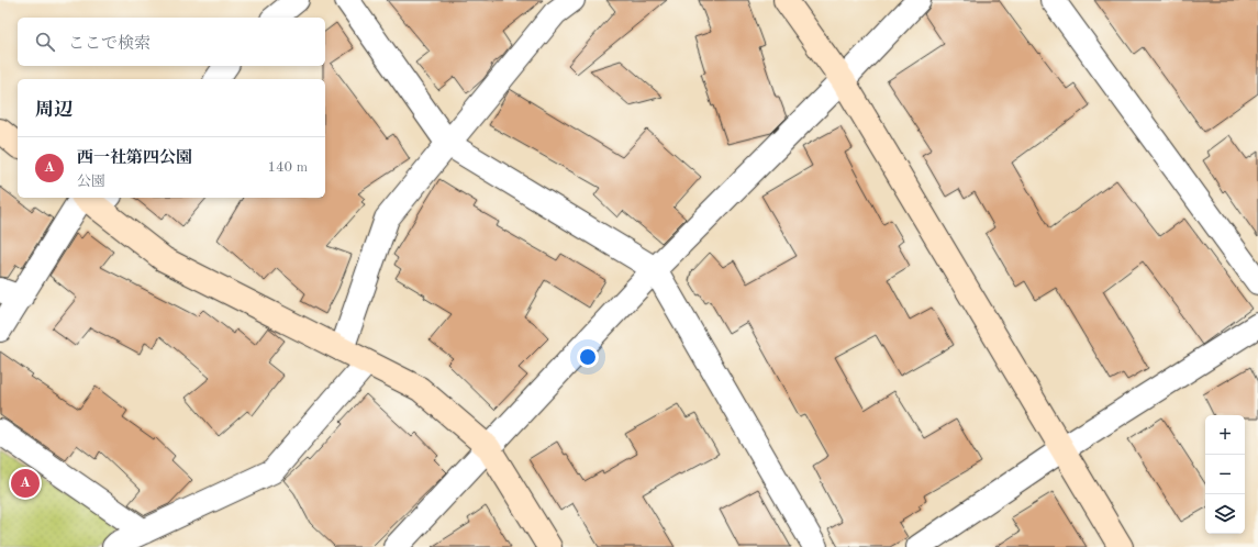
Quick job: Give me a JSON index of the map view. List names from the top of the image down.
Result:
{
  "page": {
    "search": "ここで検索",
    "heading": "周辺",
    "list": [
      {
        "mark": "A",
        "name": "西一社第四公園",
        "note": "公園",
        "value": "140 m"
      }
    ],
    "map_buttons": ["+", "−"],
    "pins": "A"
  }
}
